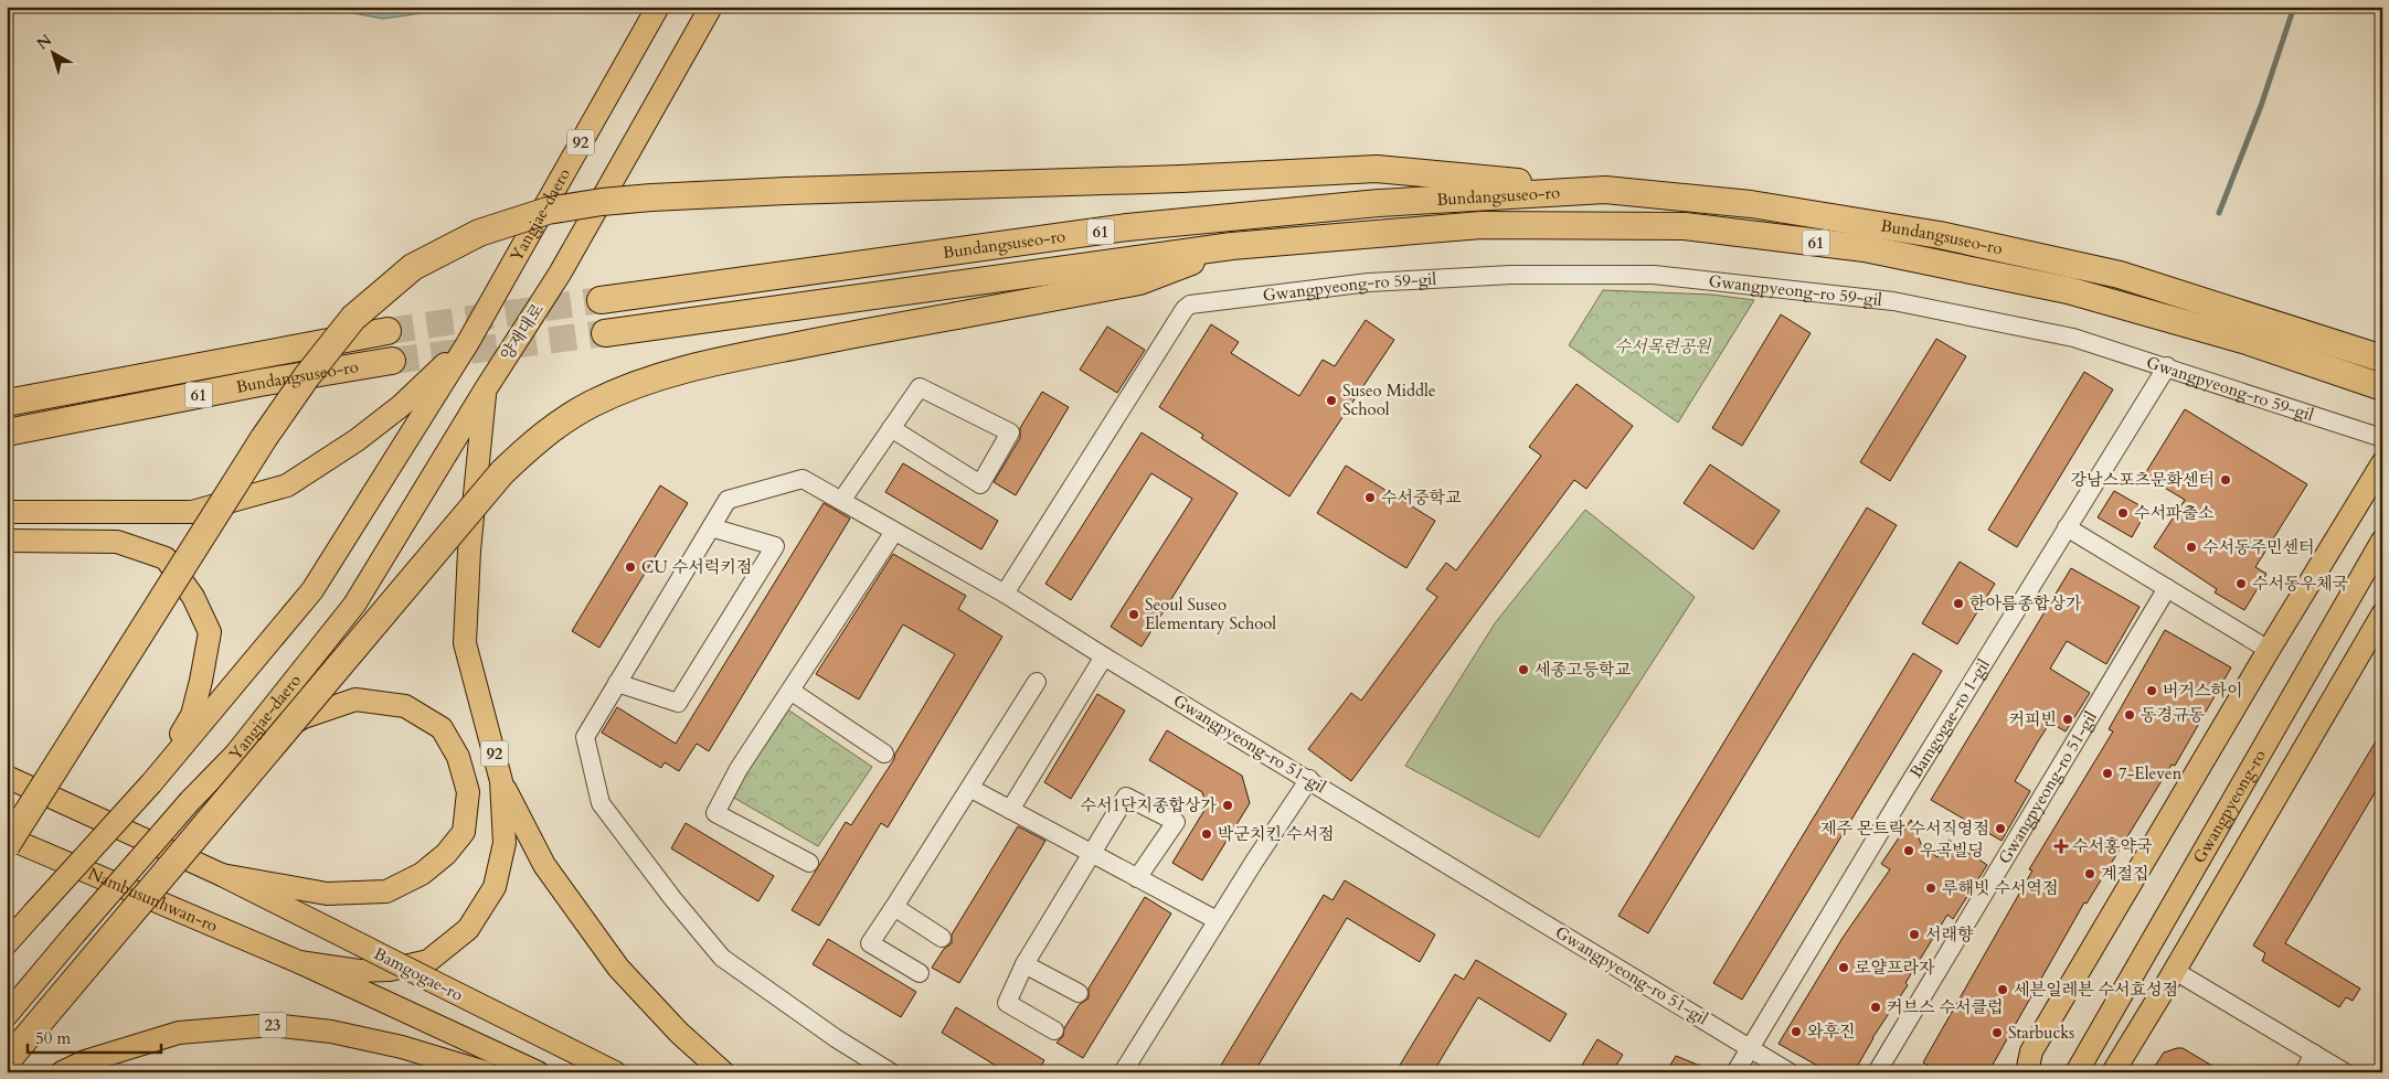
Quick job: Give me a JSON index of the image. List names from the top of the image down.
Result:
{
  "streets": {
    "highway": ["Bundangsuseo-ro", "61"],
    "main road": [
      "92",
      "Yangjae-daero",
      "양재대로",
      "Gwangpyeong-ro",
      "Nambusunhwan-ro",
      "Bamgogae-ro",
      "23"
    ],
    "street": ["Gwangpyeong-ro 59-gil", "Bamgogae-ro 1-gil", "Gwangpyeong-ro 51-gil"]
  },
  "crossings": [
    ["92", "Yangjae-daero"],
    ["92", "양재대로"],
    ["92", "Nambusunhwan-ro"],
    ["Yangjae-daero", "양재대로"],
    ["Gwangpyeong-ro 59-gil", "Bamgogae-ro 1-gil"],
    ["Gwangpyeong-ro 59-gil", "Gwangpyeong-ro 51-gil"],
    ["Bamgogae-ro 1-gil", "Gwangpyeong-ro 51-gil"]
  ],
  "parks": ["수서목련공원"],
  "places": {
    "other": [
      "Suseo Middle School",
      "강남스포츠문화센터",
      "수서중학교",
      "수서파출소",
      "수서동주민센터",
      "CU 수서럭키점",
      "수서동우체국",
      "한아름종합상가",
      "Seoul Suseo Elementary School",
      "세종고등학교",
      "버거스하이",
      "동경규동",
      "커피빈",
      "7-Eleven",
      "수서1단지종합상가",
      "제주 몬트락 수서직영점",
      "박군치킨 수서점",
      "우곡빌딩",
      "계절집",
      "루해빗 수서역점",
      "서래향",
      "로얄프라자",
      "세븐일레븐 수서효성점",
      "커브스 수서클럽",
      "와후진",
      "Starbucks"
    ],
    "health": ["수서홍약국"]
  },
  "scale_bar": "50 m",
  "north": "top left"
}
